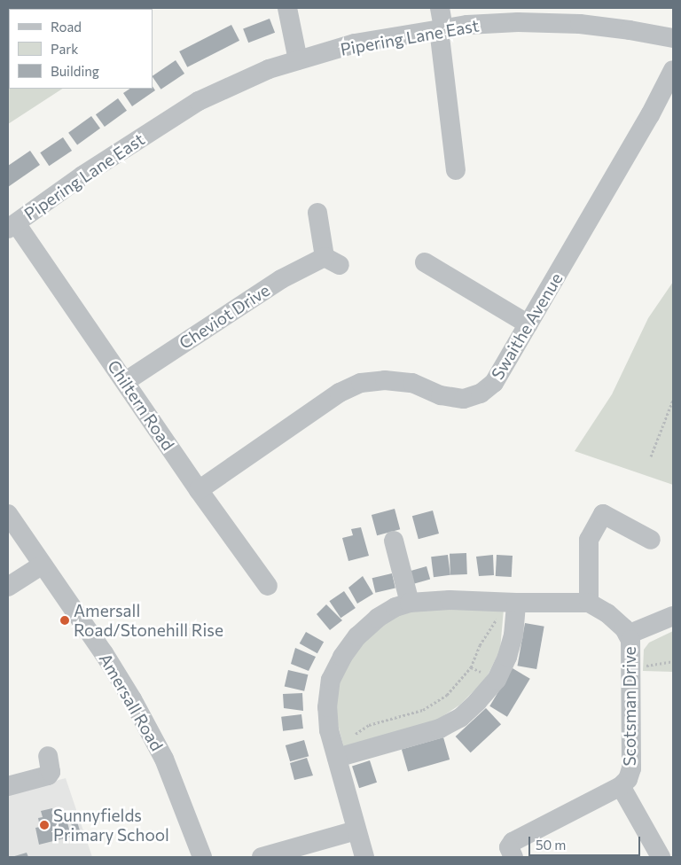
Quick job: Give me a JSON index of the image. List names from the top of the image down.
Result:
{
  "streets": {
    "street": [
      "Pipering Lane East",
      "Cheviot Drive",
      "Swaithe Avenue",
      "Chiltern Road",
      "Amersall Road",
      "Scotsman Drive"
    ]
  },
  "crossings": [
    ["Pipering Lane East", "Chiltern Road"],
    ["Cheviot Drive", "Chiltern Road"],
    ["Swaithe Avenue", "Chiltern Road"]
  ],
  "places": ["Amersall Road/Stonehill Rise", "Sunnyfields Primary School"],
  "legend": ["Road", "Park", "Building"],
  "scale_bar": "50 m"
}
